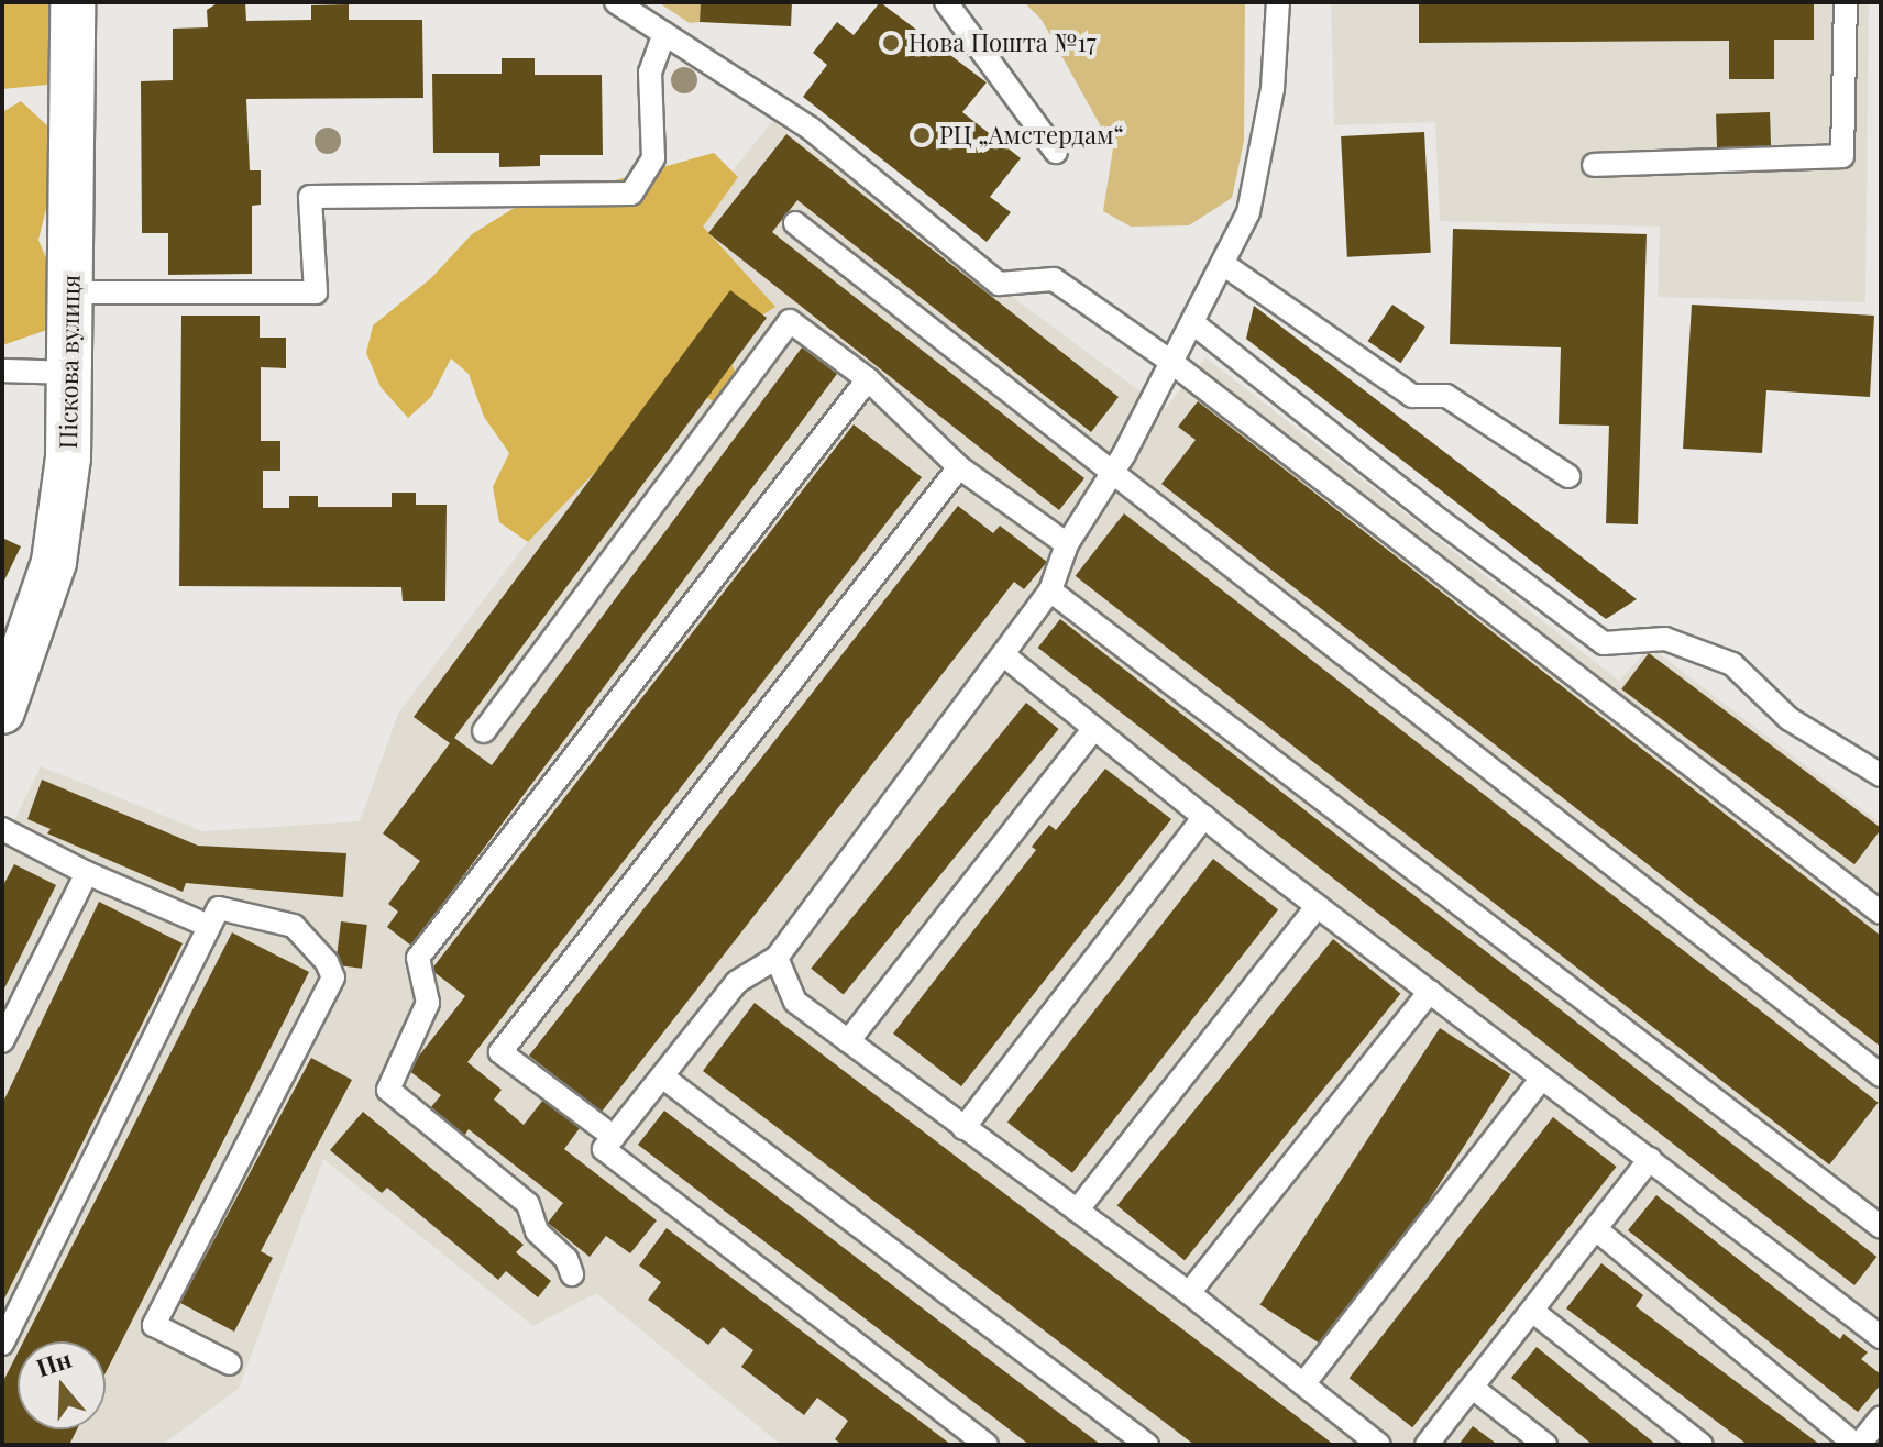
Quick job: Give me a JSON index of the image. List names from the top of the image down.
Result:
{
  "streets": {
    "street": ["Піскова вулиця"]
  },
  "places": ["Нова Пошта №17", "РЦ „Амстердам“"],
  "north": "top"
}
